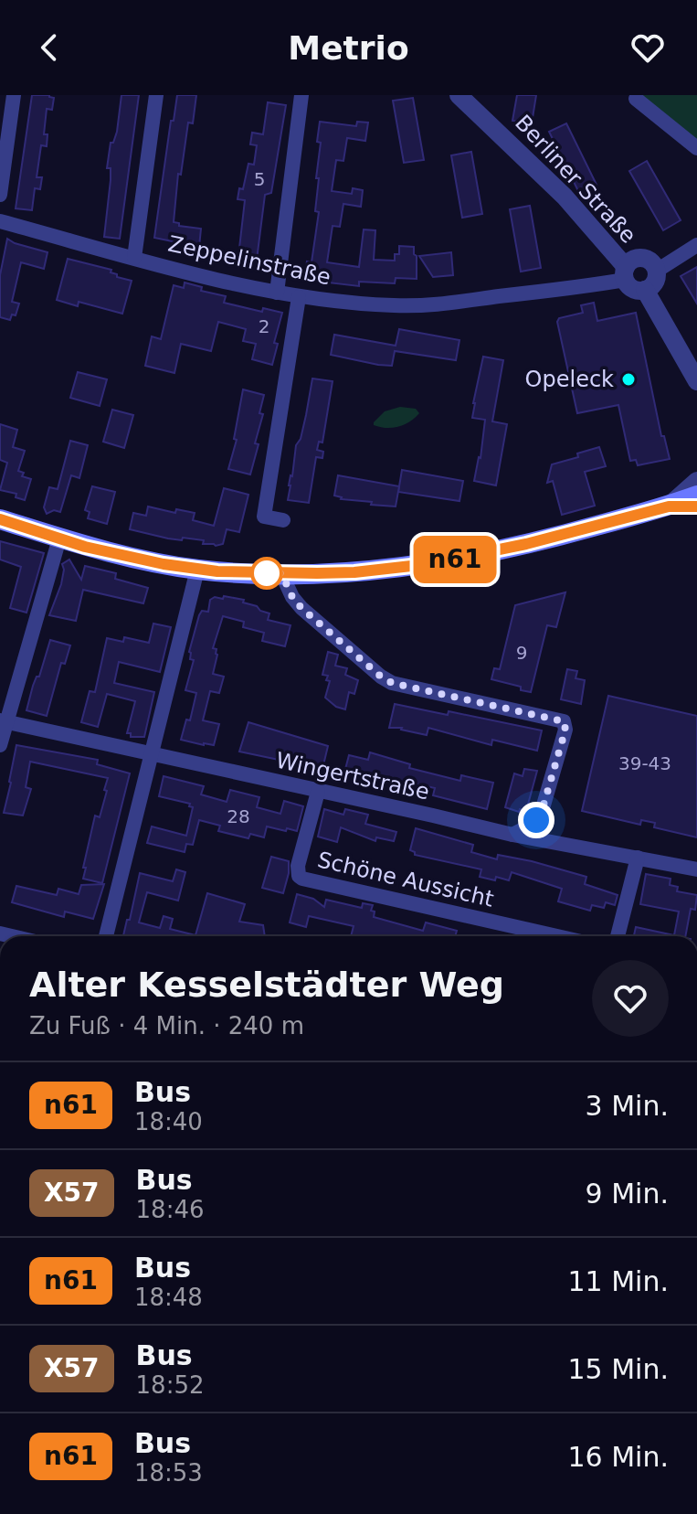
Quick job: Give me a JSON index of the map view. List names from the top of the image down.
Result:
{
  "streets": {
    "street": [
      "Berliner Straße",
      "Zeppelinstraße",
      "Wingertstraße",
      "Schöne Aussicht"
    ]
  },
  "crossings": [
    ["Berliner Straße", "Zeppelinstraße"],
    ["Wingertstraße", "Schöne Aussicht"]
  ],
  "places": ["Opeleck"],
  "lines": ["bus line n61"],
  "house_numbers": [
    "5",
    "2",
    "9",
    "39-43",
    "28"
  ],
  "page": {
    "header": "Metrio",
    "on_map": "n61",
    "heading": ["Alter Kesselstädter Weg", "Zu Fuß · 4 Min. · 240 m"],
    "list": [
      {
        "mark": "n61",
        "name": "Bus",
        "note": "18:40",
        "value": "3 Min."
      },
      {
        "mark": "X57",
        "name": "Bus",
        "note": "18:46",
        "value": "9 Min."
      },
      {
        "mark": "n61",
        "name": "Bus",
        "note": "18:48",
        "value": "11 Min."
      },
      {
        "mark": "X57",
        "name": "Bus",
        "note": "18:52",
        "value": "15 Min."
      },
      {
        "mark": "n61",
        "name": "Bus",
        "note": "18:53",
        "value": "16 Min."
      }
    ]
  }
}
